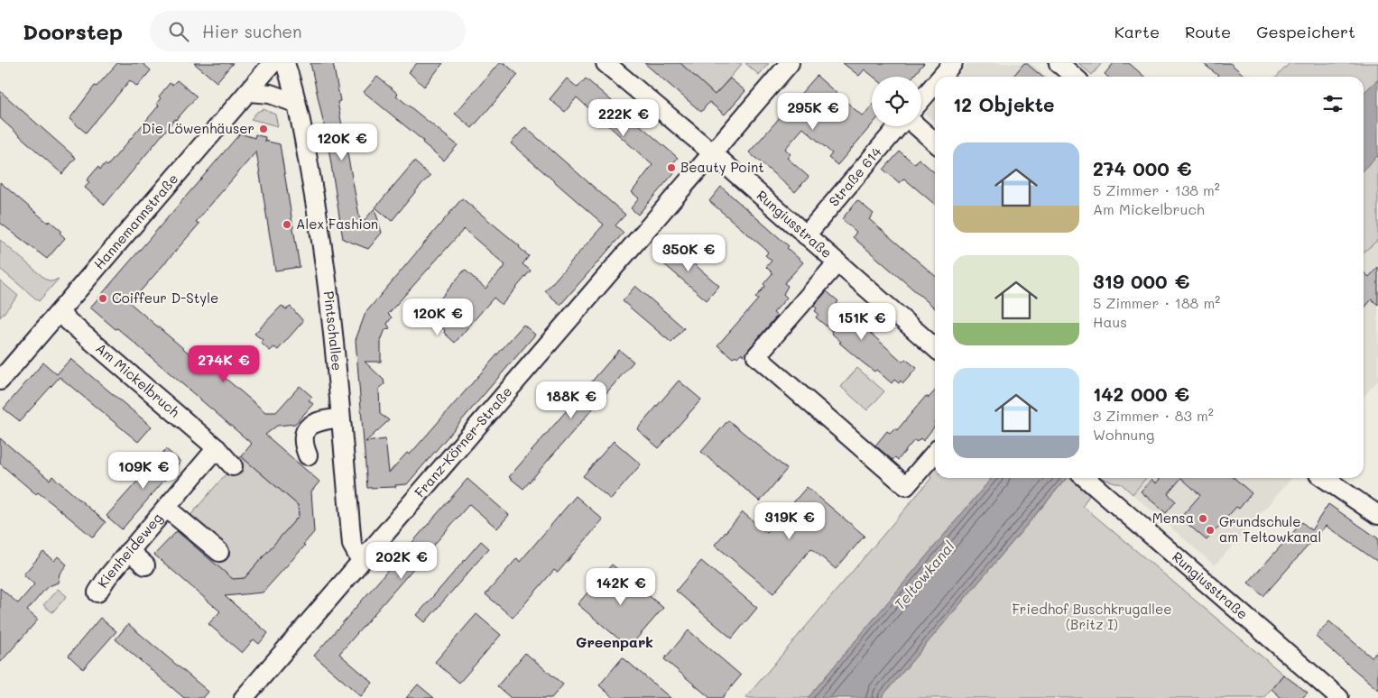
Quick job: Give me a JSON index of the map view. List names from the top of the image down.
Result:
{
  "streets": {
    "street": [
      "Straße 614",
      "Hannemannstraße",
      "Rungiusstraße",
      "Pintschallee",
      "Am Mickelbruch",
      "Franz-Körner-Straße",
      "Kienheideweg"
    ]
  },
  "crossings": [
    ["Straße 614", "Rungiusstraße"],
    ["Hannemannstraße", "Am Mickelbruch"],
    ["Rungiusstraße", "Franz-Körner-Straße"],
    ["Pintschallee", "Franz-Körner-Straße"],
    ["Am Mickelbruch", "Kienheideweg"]
  ],
  "districts": ["Greenpark"],
  "water": ["Teltowkanal"],
  "parks": ["Friedhof Buschkrugallee (Britz I)"],
  "places": [
    "Die Löwenhäuser",
    "Beauty Point",
    "Alex Fashion",
    "Coiffeur D-Style",
    "Mensa",
    "Grundschule am Teltowkanal"
  ],
  "page": {
    "header": "Doorstep",
    "search": "Hier suchen",
    "nav": ["Karte", "Route", "Gespeichert"],
    "heading": "12 Objekte",
    "price": [
      "295K €",
      "222K €",
      "120K €",
      "350K €",
      "120K €",
      "151K €",
      "274K €",
      "188K €",
      "109K €",
      "319K €",
      "202K €",
      "142K €"
    ],
    "list": [
      {
        "name": "274 000 €",
        "note": "5 Zimmer · 138 m² · Am Mickelbruch"
      },
      {
        "name": "319 000 €",
        "note": "5 Zimmer · 188 m² · Haus"
      },
      {
        "name": "142 000 €",
        "note": "3 Zimmer · 83 m² · Wohnung"
      }
    ]
  }
}
